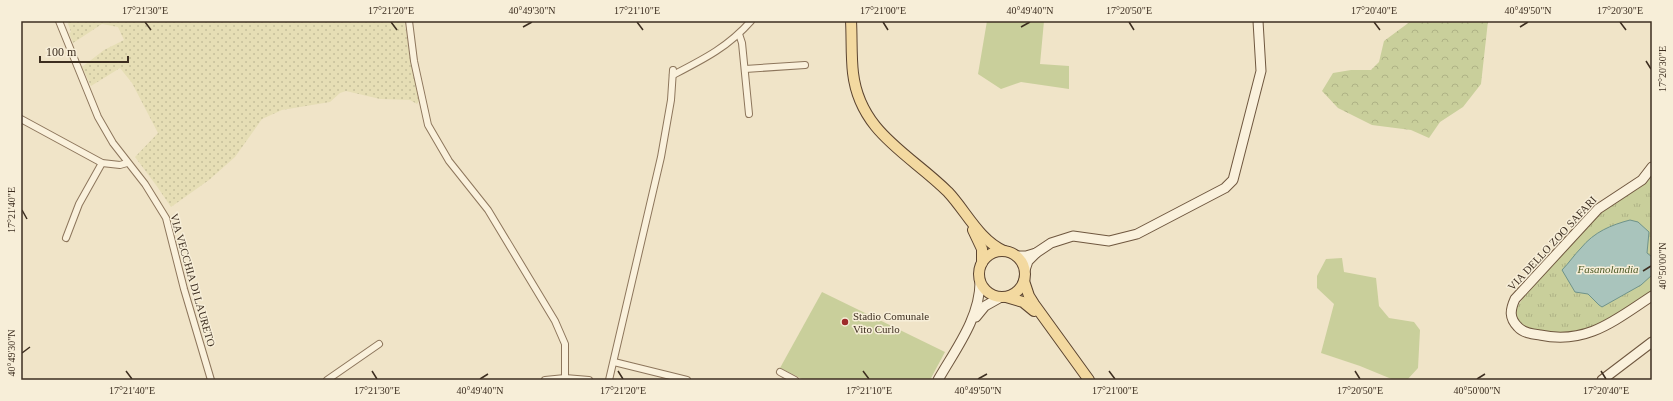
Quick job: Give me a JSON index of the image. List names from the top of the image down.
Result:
{
  "streets": {
    "street": ["VIA DELLO ZOO SAFARI", "VIA VECCHIA DI LAURETO"]
  },
  "parks": ["Fasanolandia"],
  "places": ["Stadio Comunale Vito Curlo"],
  "scale_bar": "100 m",
  "coordinates": [
    "17°21'30\"E",
    "17°21'20\"E",
    "40°49'30\"N",
    "17°21'10\"E",
    "17°21'00\"E",
    "40°49'40\"N",
    "17°20'50\"E",
    "17°20'40\"E",
    "40°49'50\"N",
    "17°20'30\"E",
    "17°21'40\"E",
    "40°50'00\"N"
  ]
}
